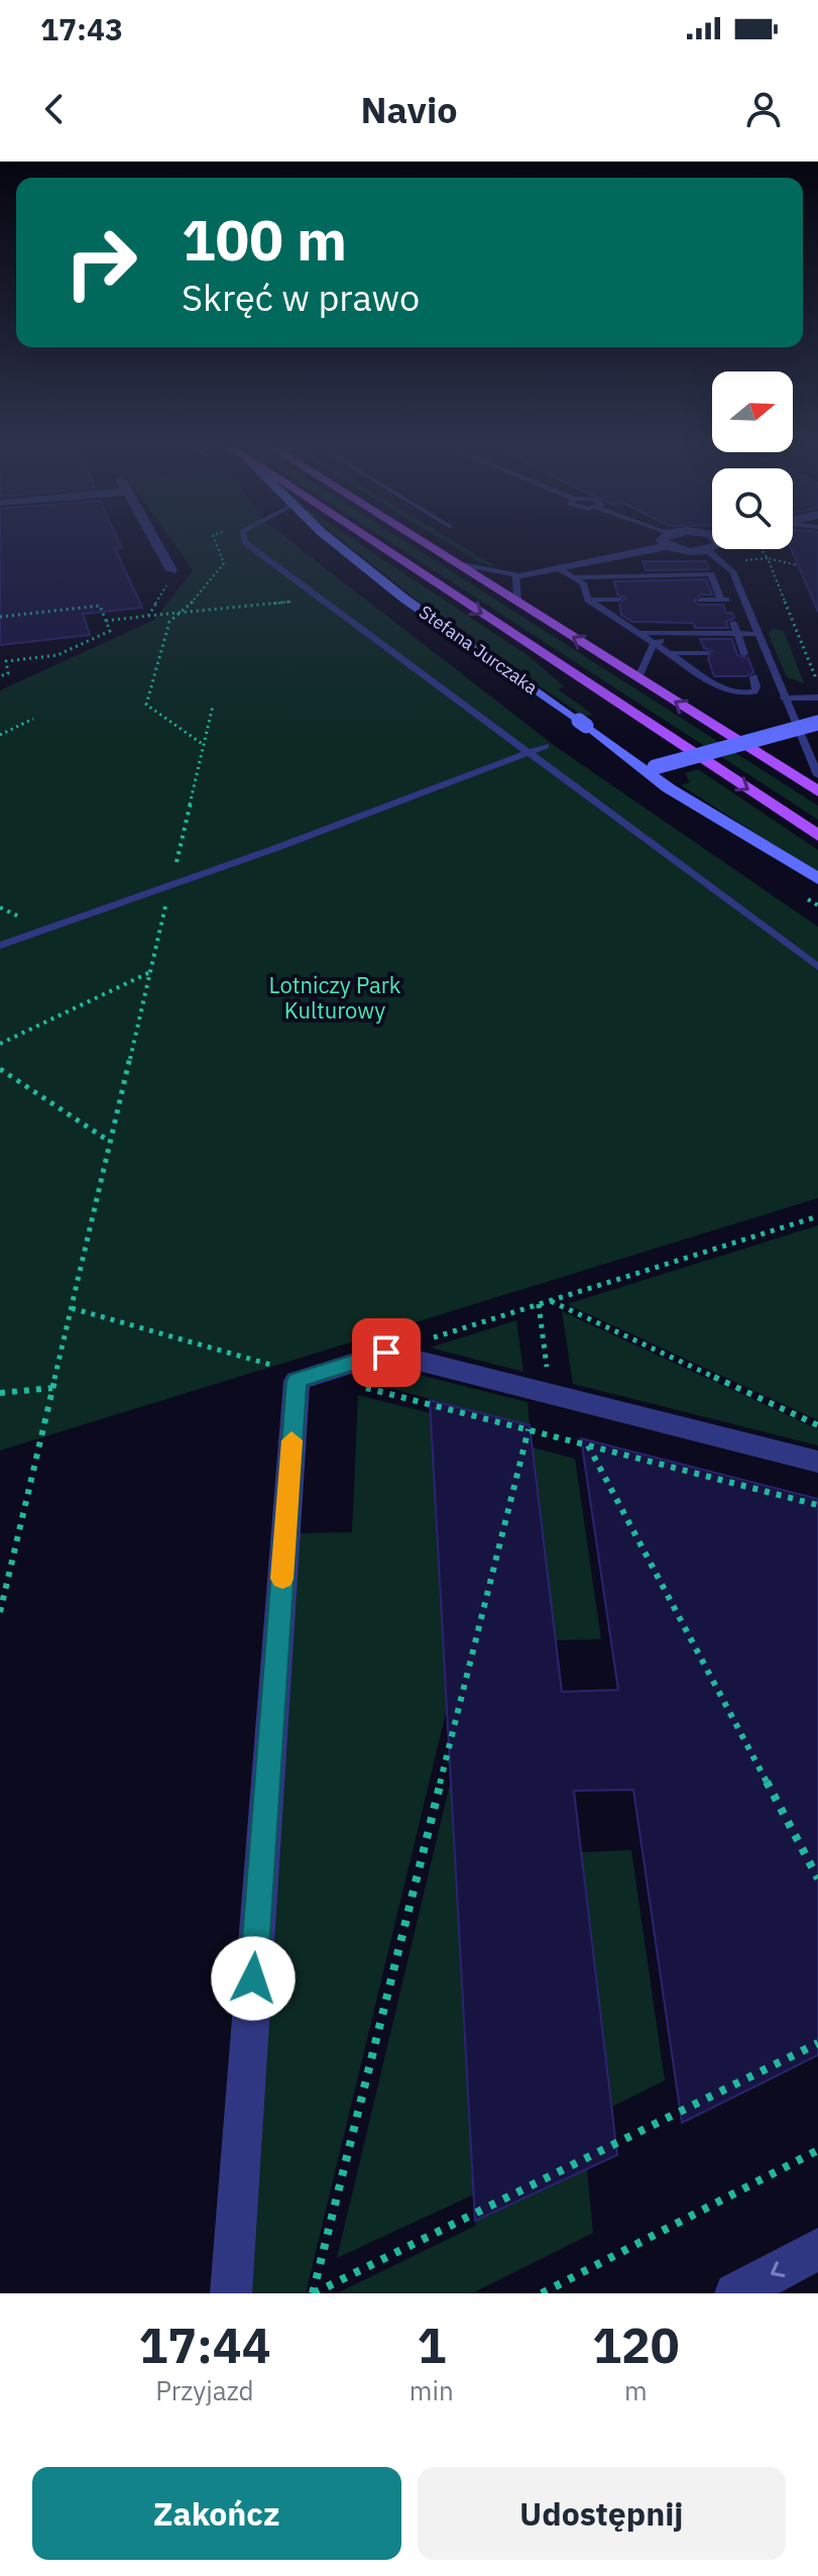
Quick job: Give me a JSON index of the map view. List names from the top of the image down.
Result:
{
  "streets": {
    "street": ["Stefana Jurczaka"]
  },
  "parks": ["Lotniczy Park Kulturowy"],
  "north": "right",
  "page": {
    "status": "17:43",
    "header": "Navio",
    "turn": ["100 m", "Skręć w prawo"],
    "eta": [
      "17:44",
      "Przyjazd",
      "1",
      "min",
      "120",
      "m"
    ],
    "buttons": ["Zakończ", "Udostępnij"]
  }
}
